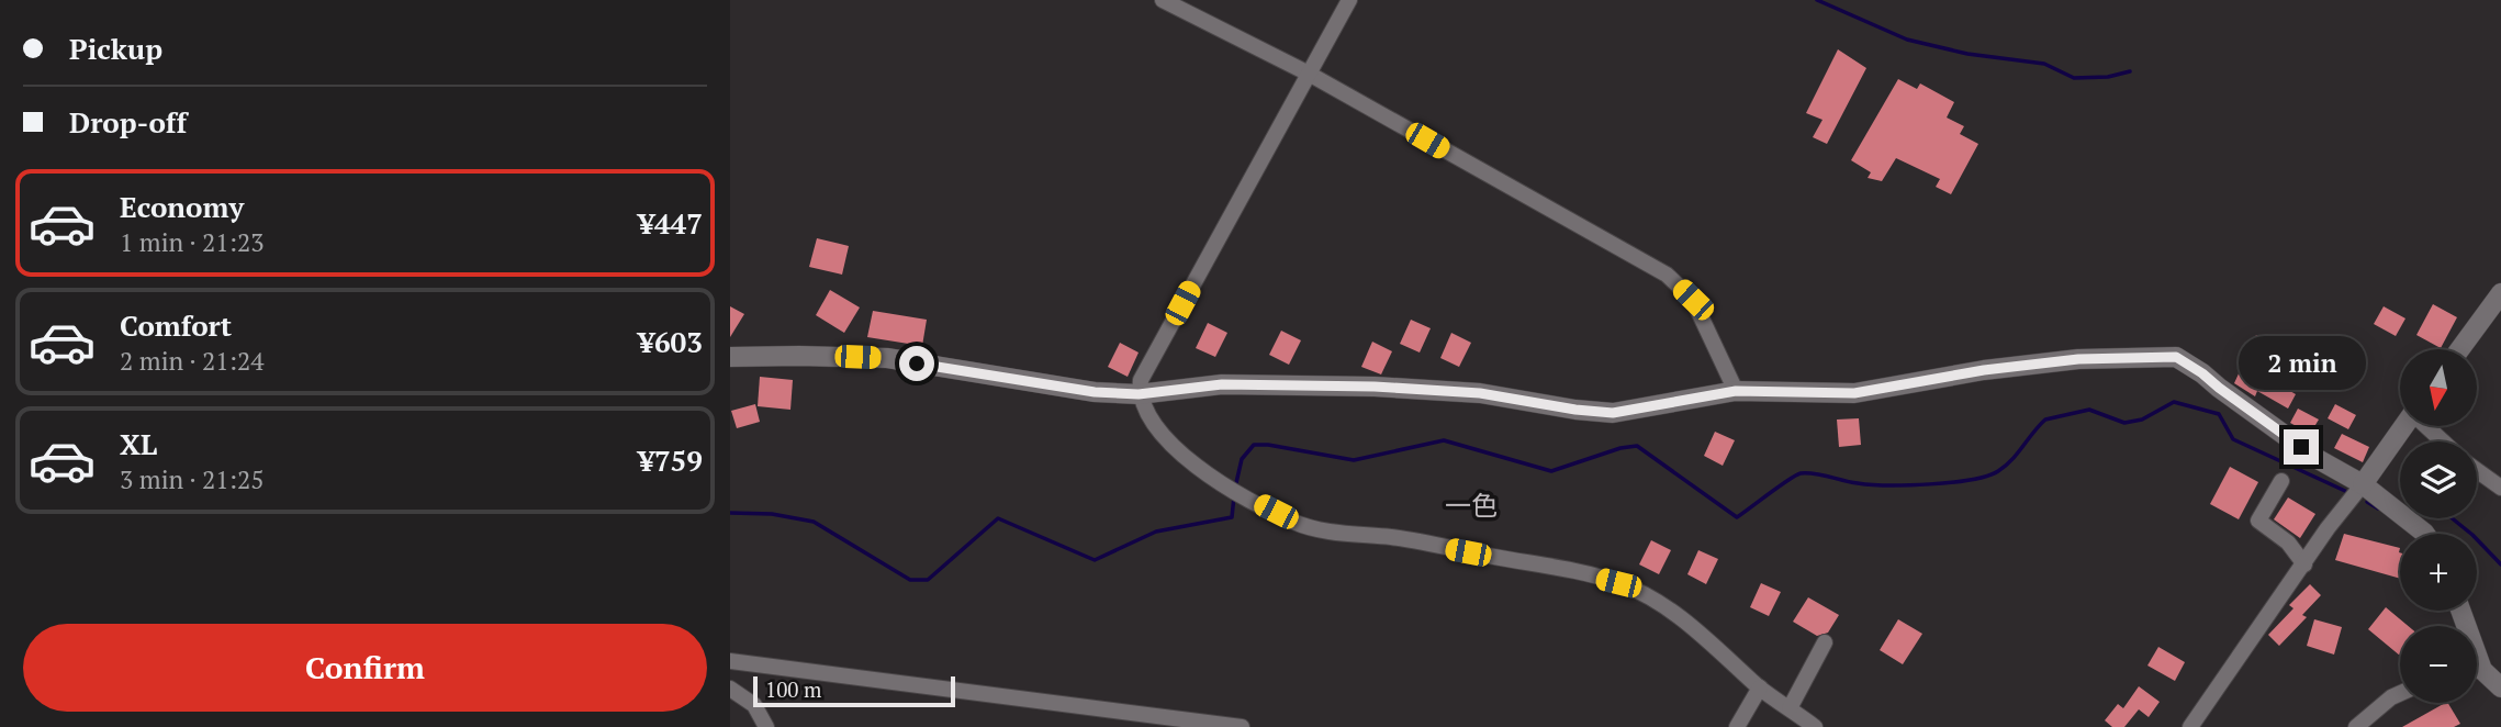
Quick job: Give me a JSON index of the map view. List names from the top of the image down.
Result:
{
  "districts": ["一色"],
  "scale_bar": "100 m",
  "north": "bottom",
  "page": {
    "banner": ["Pickup", "Drop-off"],
    "list": [
      {
        "name": "Economy",
        "note": "1 min · 21:23",
        "value": "¥447"
      },
      {
        "name": "Comfort",
        "note": "2 min · 21:24",
        "value": "¥603"
      },
      {
        "name": "XL",
        "note": "3 min · 21:25",
        "value": "¥759"
      }
    ],
    "bubble": "2 min",
    "map_buttons": ["+", "−"],
    "buttons": "Confirm",
    "scale": "100 m"
  }
}
